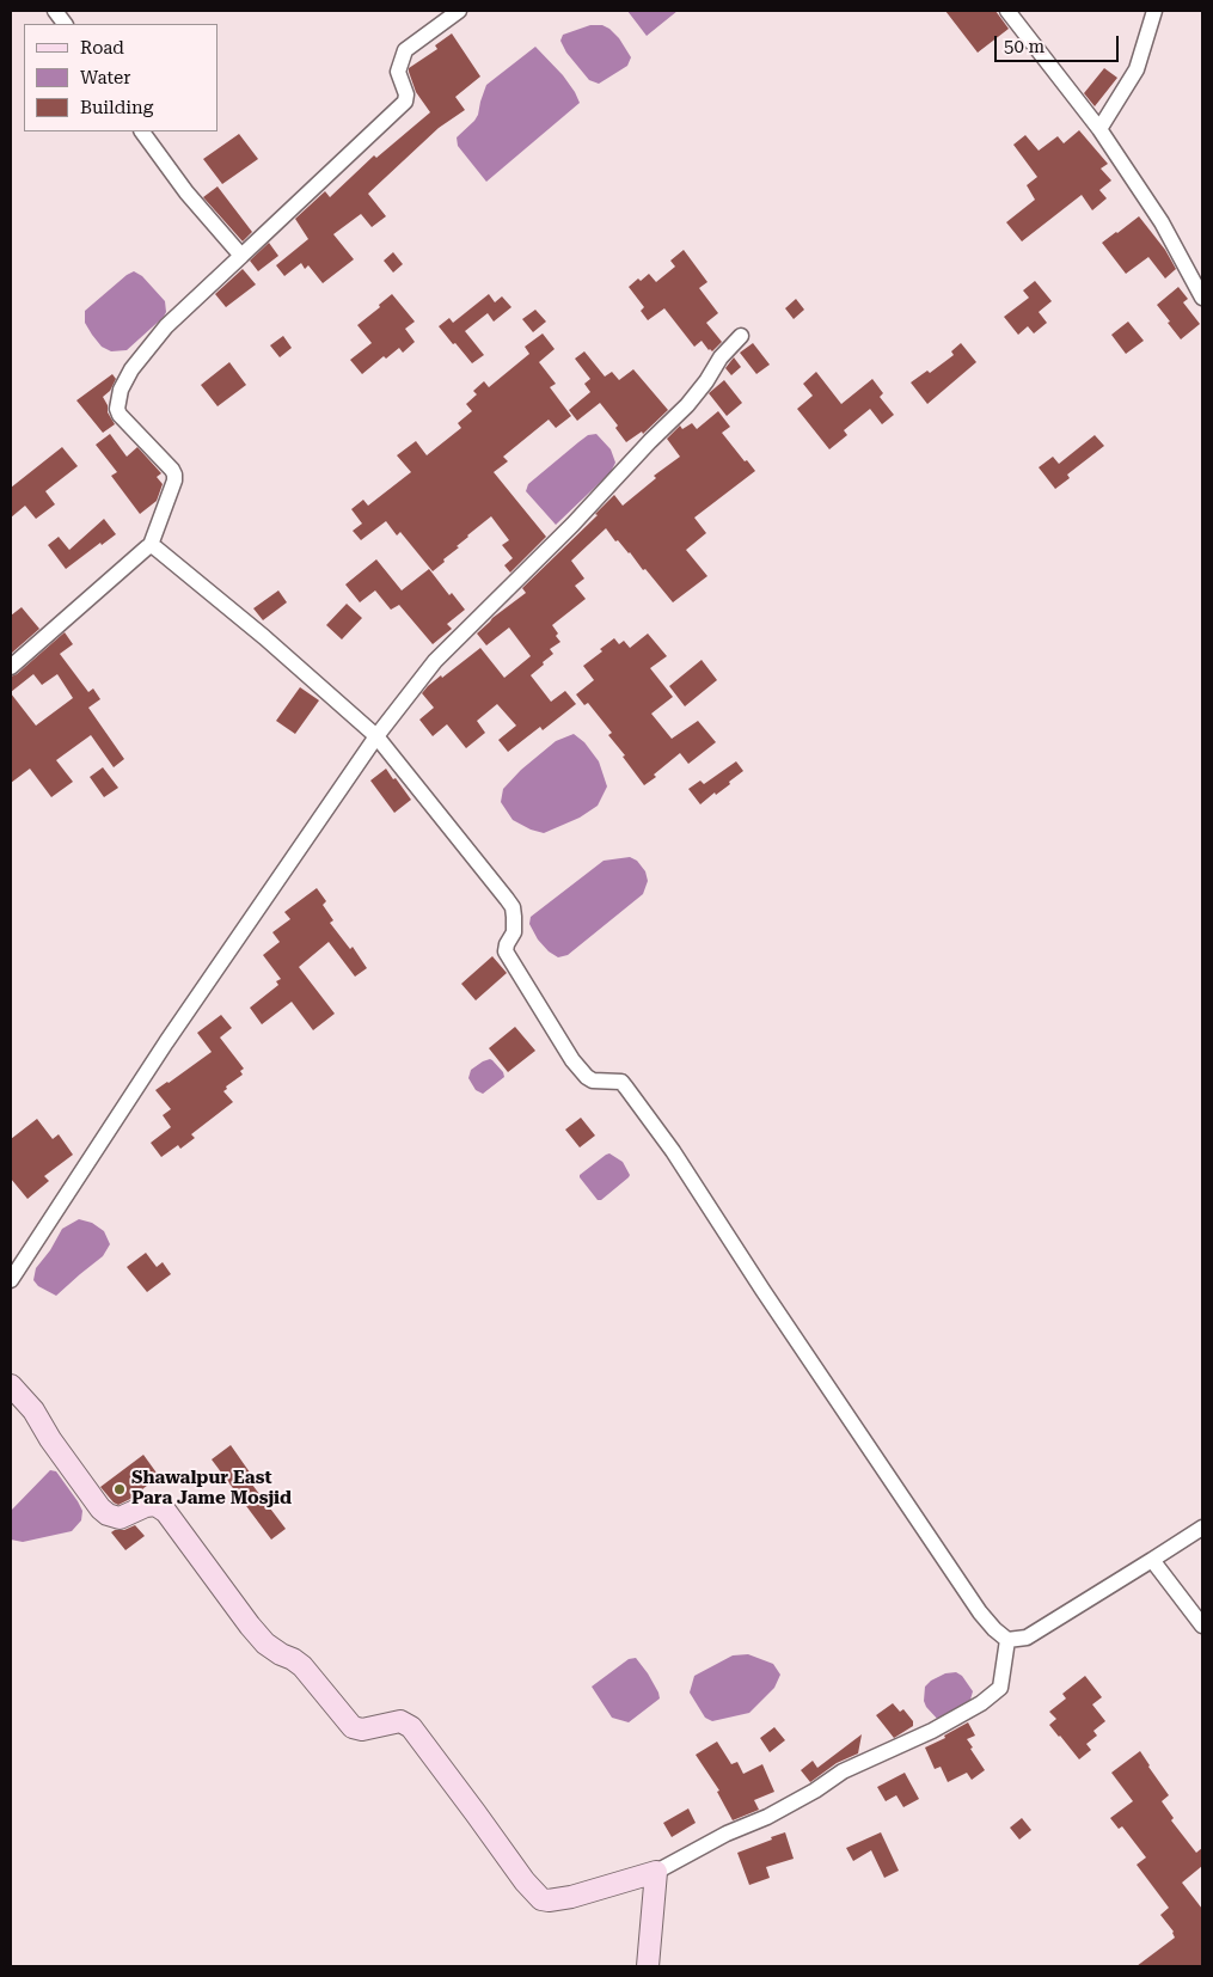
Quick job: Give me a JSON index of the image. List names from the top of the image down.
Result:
{
  "places": ["Shawalpur East Para Jame Mosjid"],
  "legend": ["Road", "Water", "Building"],
  "scale_bar": "50 m"
}
